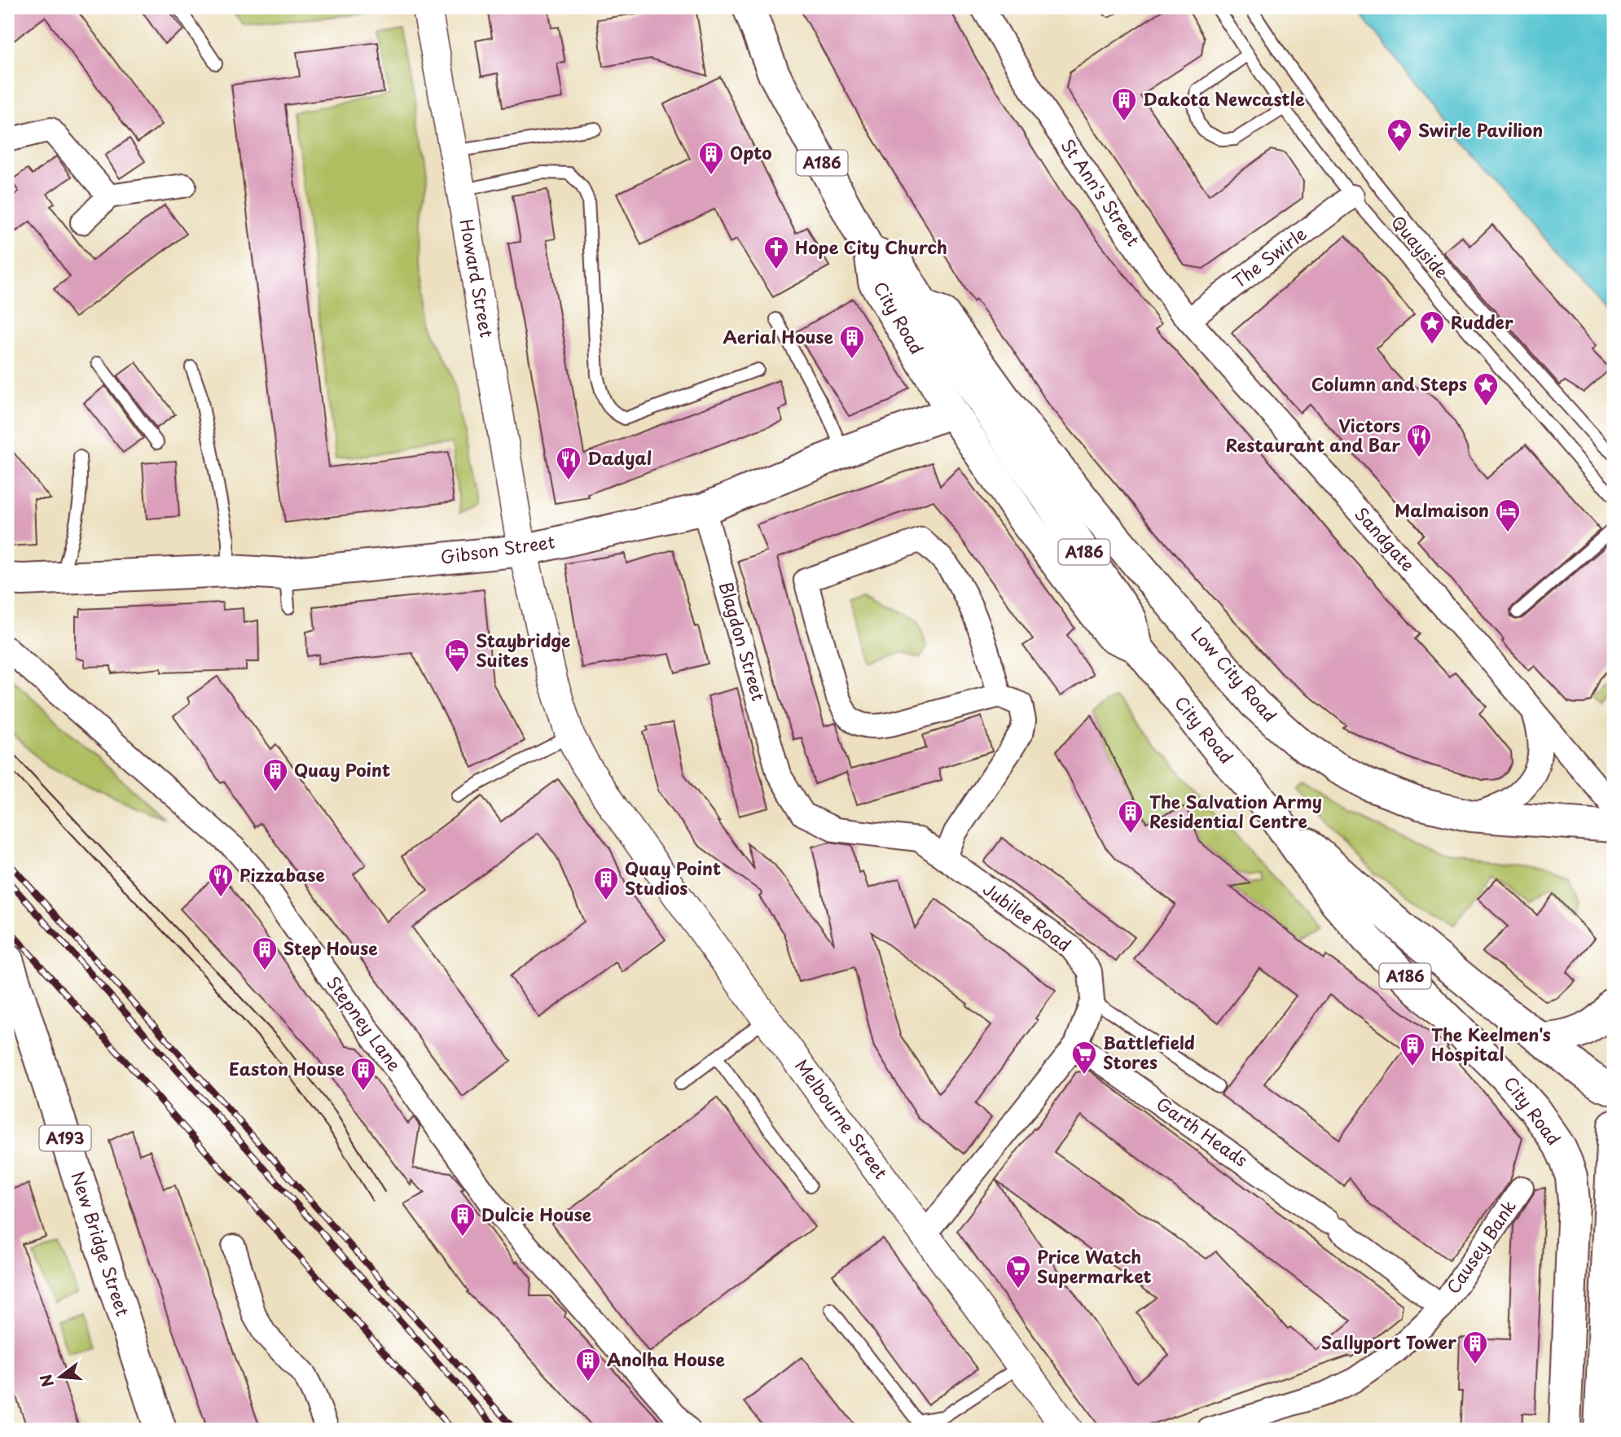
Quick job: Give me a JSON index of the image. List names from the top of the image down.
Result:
{
  "streets": {
    "main road": [
      "A186",
      "City Road",
      "Gibson Street",
      "Low City Road",
      "A193",
      "New Bridge Street"
    ],
    "street": [
      "St Ann's Street",
      "The Swirle",
      "Howard Street",
      "Sandgate",
      "Blagdon Street",
      "Jubilee Road",
      "Stepney Lane",
      "Melbourne Street",
      "Garth Heads",
      "Causey Bank"
    ],
    "lane": ["Quayside"]
  },
  "crossings": [
    ["St Ann's Street", "The Swirle"],
    ["St Ann's Street", "Sandgate"],
    ["Quayside", "The Swirle"],
    ["Howard Street", "Gibson Street"],
    ["Howard Street", "Melbourne Street"],
    ["City Road", "Gibson Street"],
    ["City Road", "Low City Road"],
    ["Sandgate", "Low City Road"],
    ["Gibson Street", "Blagdon Street"],
    ["Blagdon Street", "Jubilee Road"],
    ["Jubilee Road", "Melbourne Street"],
    ["Jubilee Road", "Garth Heads"],
    ["Garth Heads", "Causey Bank"]
  ],
  "places": {
    "building": [
      "Dakota Newcastle",
      "Opto",
      "Aerial House",
      "Quay Point",
      "The Salvation Army Residential Centre",
      "Quay Point Studios",
      "Step House",
      "The Keelmen's Hospital",
      "Easton House",
      "Dulcie House",
      "Sallyport Tower",
      "Anolha House"
    ],
    "place": ["Swirle Pavilion", "Rudder", "Column and Steps"],
    "church": ["Hope City Church"],
    "restaurant": ["Victors Restaurant and Bar", "Dadyal", "Pizzabase"],
    "hotel": ["Malmaison", "Staybridge Suites"],
    "supermarket": ["Battlefield Stores", "Price Watch Supermarket"]
  },
  "north": "left"
}
